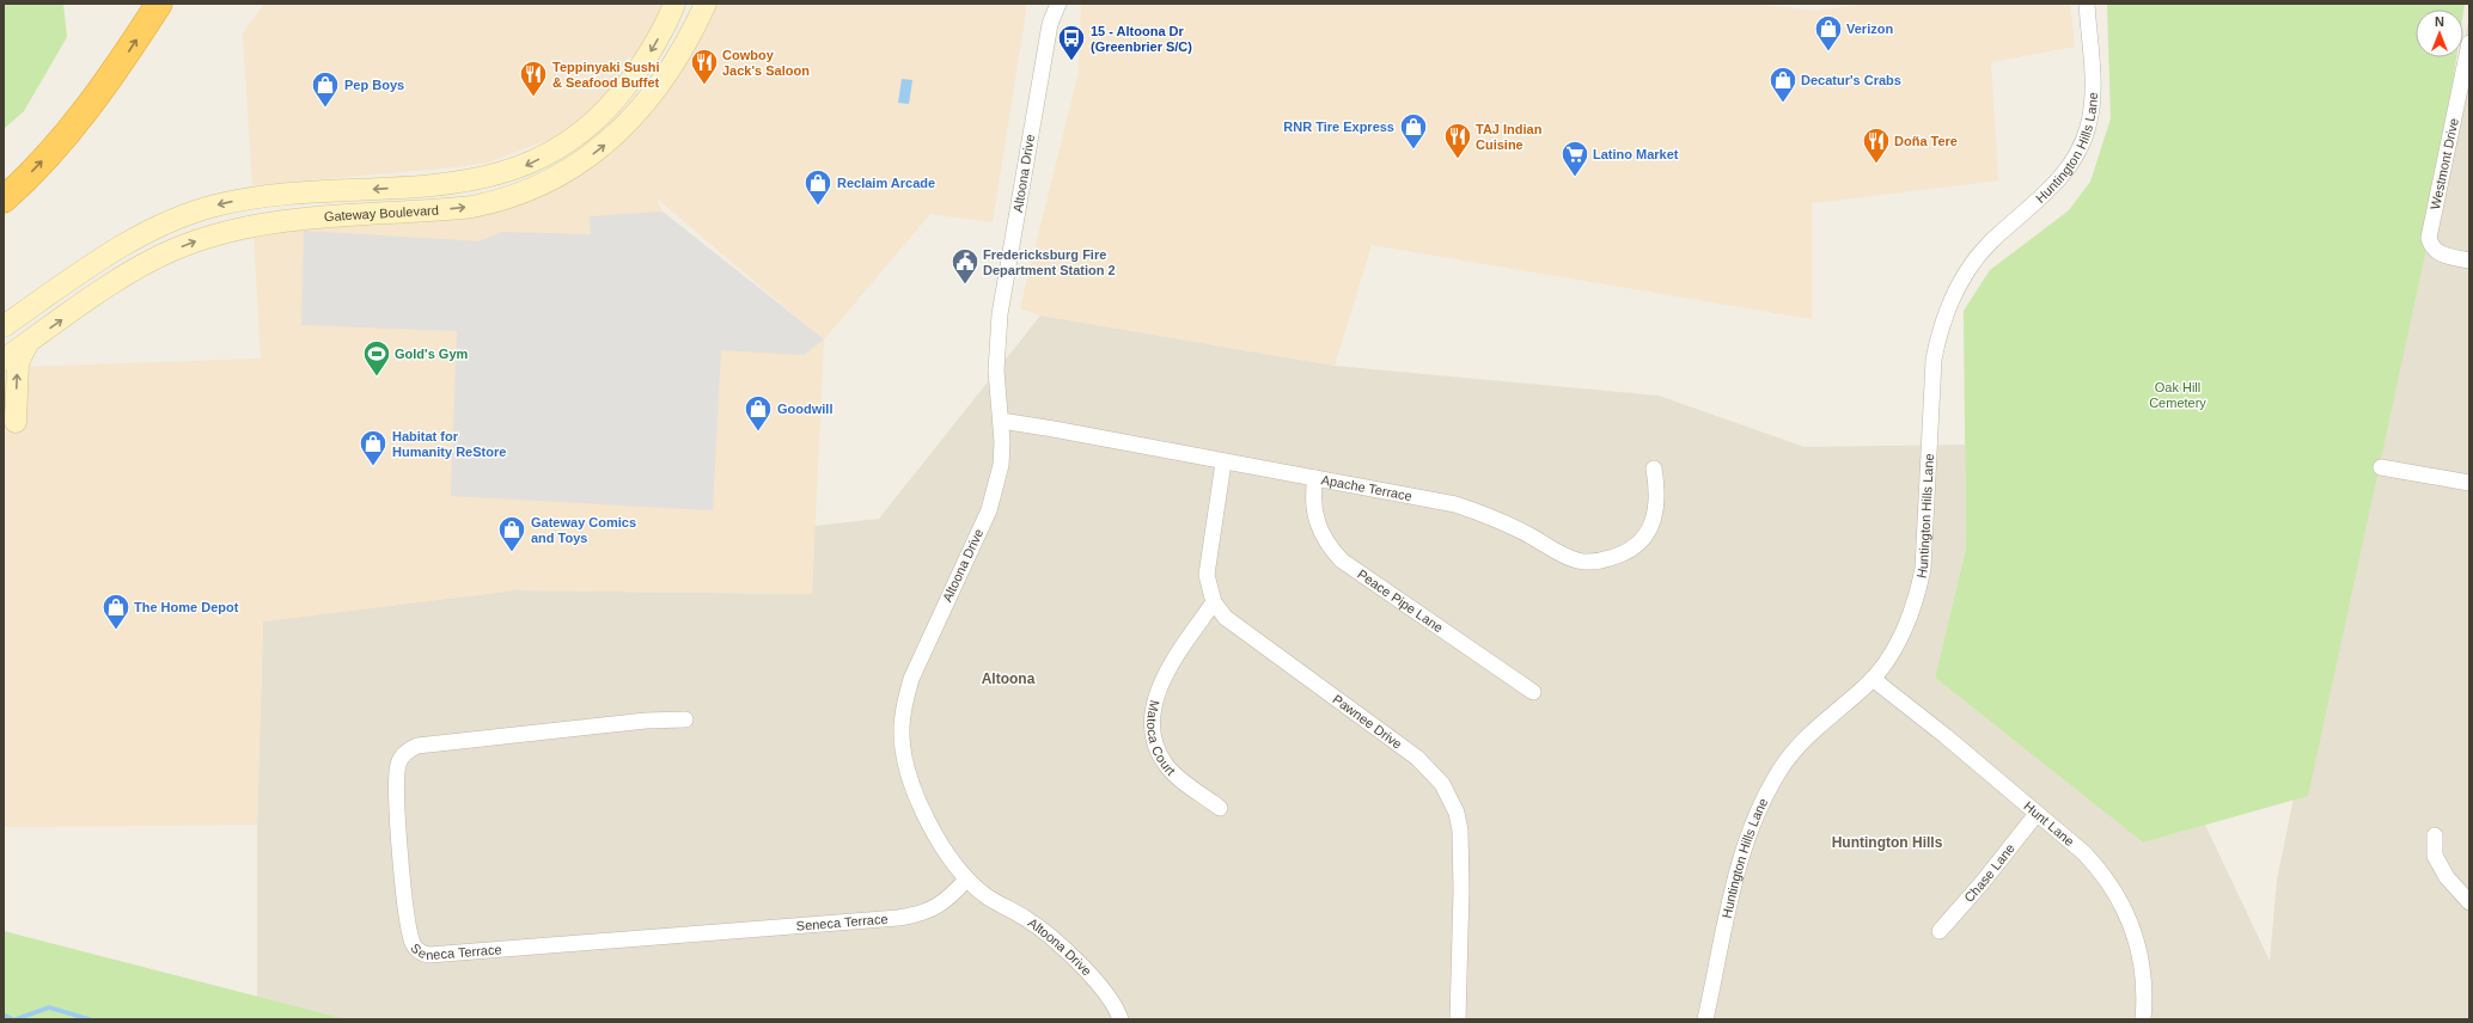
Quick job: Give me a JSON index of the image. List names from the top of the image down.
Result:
{
  "streets": {
    "street": [
      "Huntington Hills Lane",
      "Westmont Drive",
      "Altoona Drive",
      "Gateway Boulevard",
      "Apache Terrace",
      "Peace Pipe Lane",
      "Pawnee Drive",
      "Matoca Court",
      "Hunt Lane",
      "Chase Lane",
      "Seneca Terrace"
    ]
  },
  "crossings": [
    ["Huntington Hills Lane", "Hunt Lane"],
    ["Altoona Drive", "Apache Terrace"],
    ["Altoona Drive", "Seneca Terrace"],
    ["Apache Terrace", "Peace Pipe Lane"],
    ["Apache Terrace", "Pawnee Drive"],
    ["Pawnee Drive", "Matoca Court"],
    ["Hunt Lane", "Chase Lane"]
  ],
  "districts": ["Altoona", "Huntington Hills"],
  "parks": ["Oak Hill Cemetery"],
  "places": {
    "shop": [
      "Verizon",
      "Decatur's Crabs",
      "Pep Boys",
      "RNR Tire Express",
      "Reclaim Arcade",
      "Goodwill",
      "Habitat for Humanity ReStore",
      "Gateway Comics and Toys",
      "The Home Depot"
    ],
    "bus stop": ["15 - Altoona Dr (Greenbrier S/C)"],
    "restaurant": [
      "Cowboy Jack's Saloon",
      "Teppinyaki Sushi & Seafood Buffet",
      "TAJ Indian Cuisine",
      "Doña Tere"
    ],
    "supermarket": ["Latino Market"],
    "public building": ["Fredericksburg Fire Department Station 2"],
    "sports": ["Gold's Gym"]
  },
  "north": "top"
}
